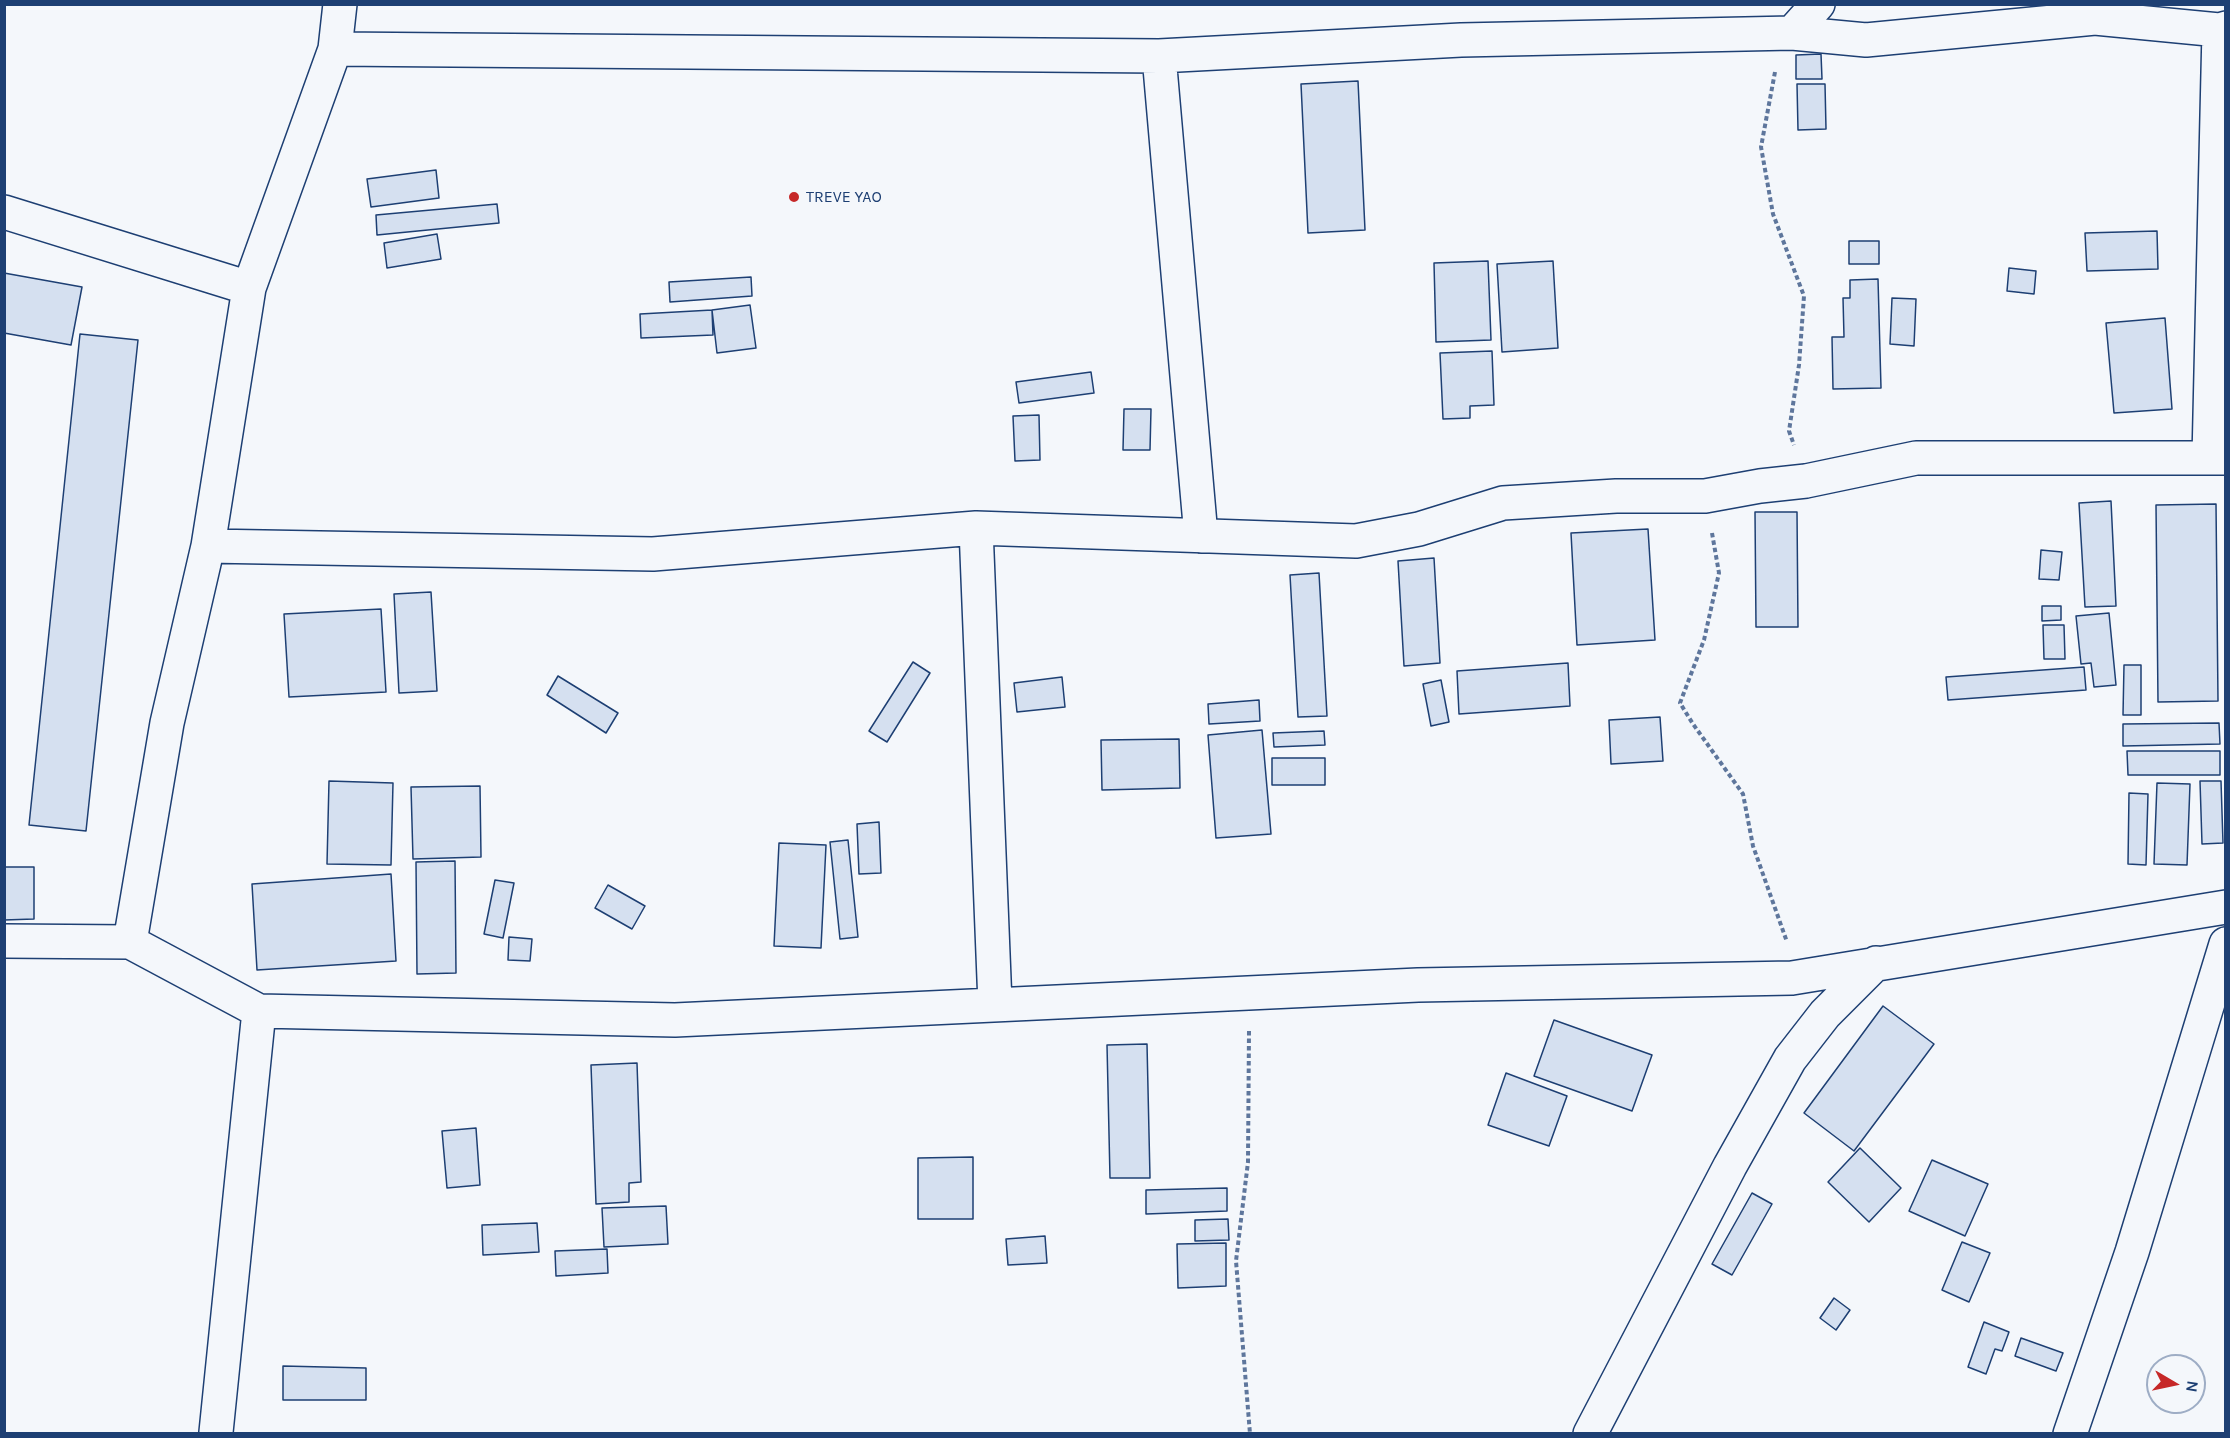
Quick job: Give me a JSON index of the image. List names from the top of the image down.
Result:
{
  "places": ["TREVE YAO"],
  "north": "right"
}
